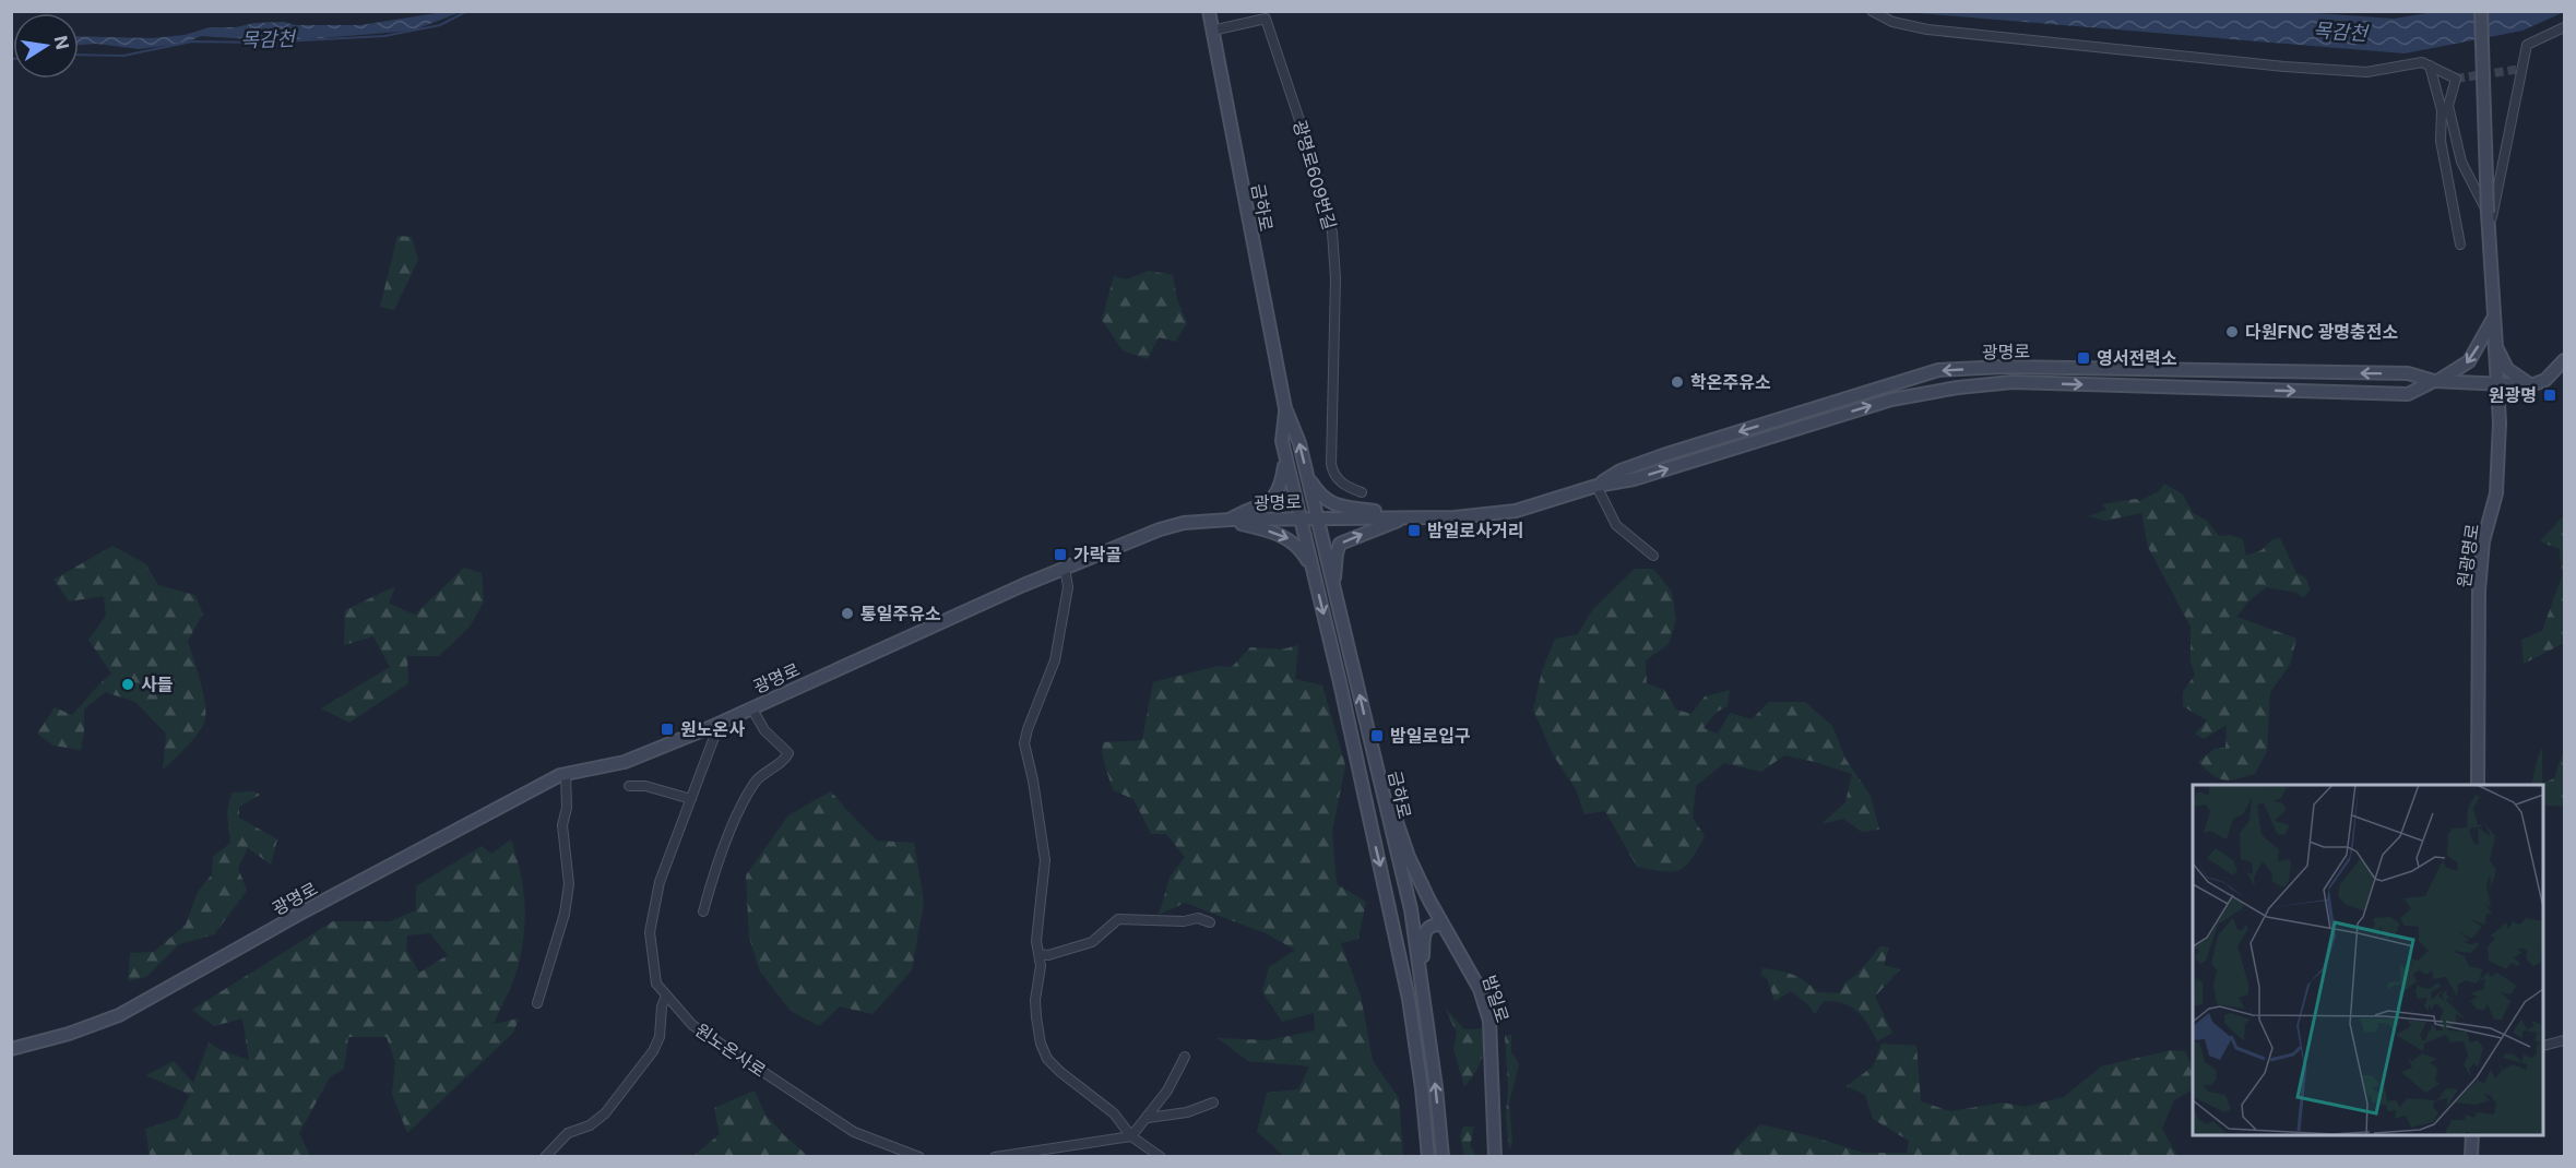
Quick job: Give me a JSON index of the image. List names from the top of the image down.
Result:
{
  "streets": {
    "main road": [
      "금하로",
      "광명로",
      "원광명로",
      "밤일로"
    ],
    "street": ["광명로609번길", "원노온사로"]
  },
  "crossings": [
    ["광명로609번길", "금하로"],
    ["금하로", "광명로"],
    ["광명로", "원광명로"],
    ["광명로", "원노온사로"]
  ],
  "water": ["목감천"],
  "places": {
    "other": [
      "다원FNC 광명충전소",
      "학온주유소",
      "통일주유소",
      "사들"
    ],
    "transit": [
      "영서전력소",
      "원광명",
      "밤일로사거리",
      "가락골",
      "원노온사",
      "밤일로입구"
    ]
  },
  "north": "right"
}
